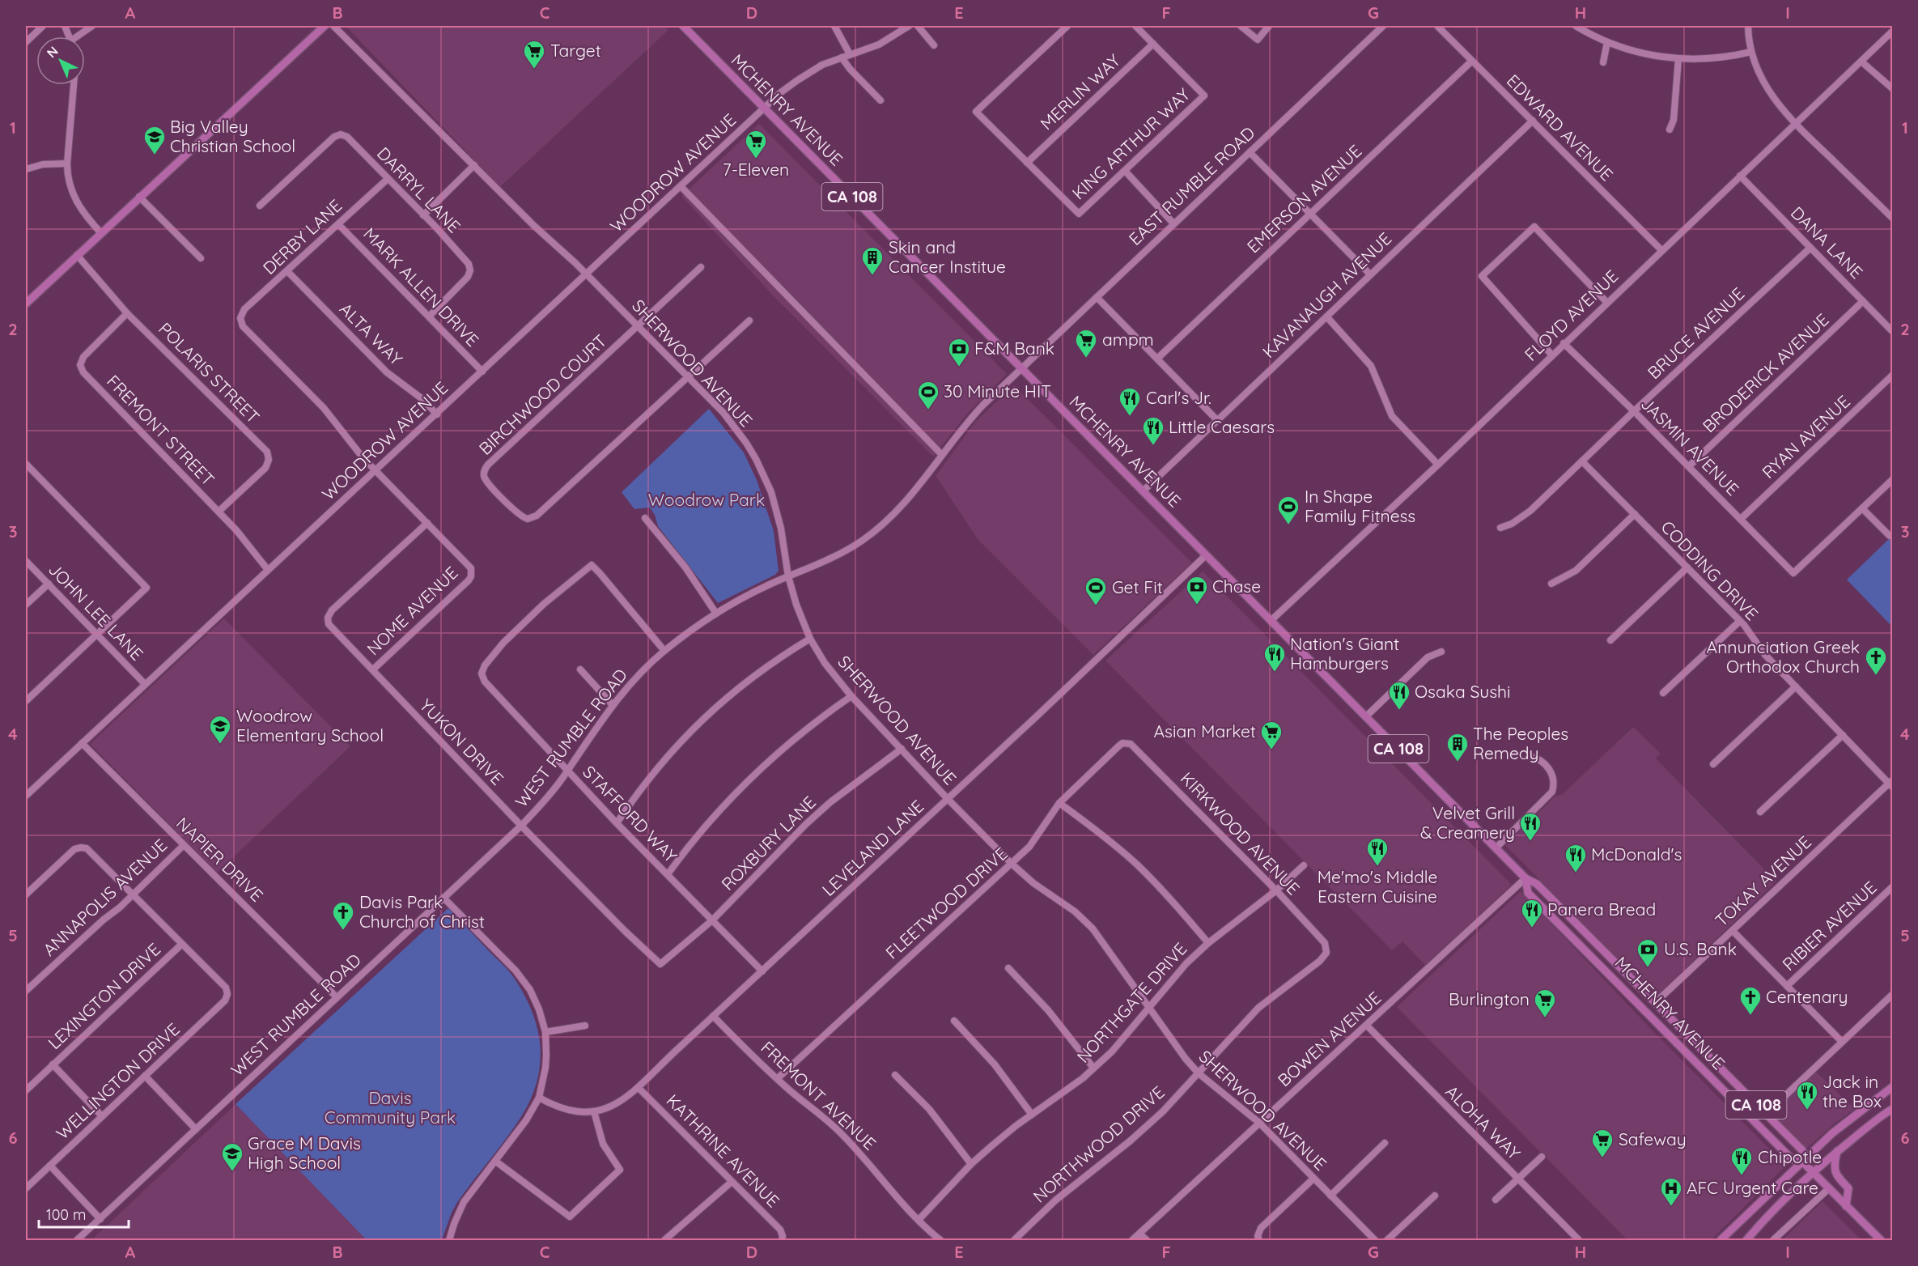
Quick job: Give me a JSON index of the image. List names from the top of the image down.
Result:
{
  "streets": {
    "main road": ["MCHENRY AVENUE", "CA 108"],
    "street": [
      "MERLIN WAY",
      "EDWARD AVENUE",
      "KING ARTHUR WAY",
      "WOODROW AVENUE",
      "EAST RUMBLE ROAD",
      "DARRYL LANE",
      "EMERSON AVENUE",
      "DERBY LANE",
      "DANA LANE",
      "MARK ALLEN DRIVE",
      "KAVANAUGH AVENUE",
      "FLOYD AVENUE",
      "BRUCE AVENUE",
      "ALTA WAY",
      "SHERWOOD AVENUE",
      "POLARIS STREET",
      "BRODERICK AVENUE",
      "BIRCHWOOD COURT",
      "FREMONT STREET",
      "RYAN AVENUE",
      "JASMIN AVENUE",
      "CODDING DRIVE",
      "NOME AVENUE",
      "JOHN LEE LANE",
      "WEST RUMBLE ROAD",
      "YUKON DRIVE",
      "STAFFORD WAY",
      "KIRKWOOD AVENUE",
      "ROXBURY LANE",
      "LEVELAND LANE",
      "NAPIER DRIVE",
      "TOKAY AVENUE",
      "ANNAPOLIS AVENUE",
      "FLEETWOOD DRIVE",
      "RIBIER AVENUE",
      "LEXINGTON DRIVE",
      "NORTHGATE DRIVE",
      "BOWEN AVENUE",
      "WELLINGTON DRIVE",
      "FREMONT AVENUE",
      "ALOHA WAY",
      "NORTHWOOD DRIVE",
      "KATHRINE AVENUE"
    ]
  },
  "crossings": [
    ["MERLIN WAY", "KING ARTHUR WAY"],
    ["MCHENRY AVENUE", "WOODROW AVENUE"],
    ["MCHENRY AVENUE", "EAST RUMBLE ROAD"],
    ["MCHENRY AVENUE", "KAVANAUGH AVENUE"],
    ["MCHENRY AVENUE", "FLOYD AVENUE"],
    ["MCHENRY AVENUE", "WEST RUMBLE ROAD"],
    ["MCHENRY AVENUE", "LEVELAND LANE"],
    ["MCHENRY AVENUE", "TOKAY AVENUE"],
    ["MCHENRY AVENUE", "BOWEN AVENUE"],
    ["EDWARD AVENUE", "EMERSON AVENUE"],
    ["EDWARD AVENUE", "KAVANAUGH AVENUE"],
    ["EDWARD AVENUE", "FLOYD AVENUE"],
    ["WOODROW AVENUE", "DERBY LANE"],
    ["WOODROW AVENUE", "MARK ALLEN DRIVE"],
    ["WOODROW AVENUE", "ALTA WAY"],
    ["WOODROW AVENUE", "SHERWOOD AVENUE"],
    ["WOODROW AVENUE", "FREMONT STREET"],
    ["WOODROW AVENUE", "JOHN LEE LANE"],
    ["WOODROW AVENUE", "NAPIER DRIVE"],
    ["EAST RUMBLE ROAD", "WEST RUMBLE ROAD"],
    ["DARRYL LANE", "DERBY LANE"],
    ["DARRYL LANE", "MARK ALLEN DRIVE"],
    ["DERBY LANE", "MARK ALLEN DRIVE"],
    ["DERBY LANE", "ALTA WAY"],
    ["DANA LANE", "FLOYD AVENUE"],
    ["DANA LANE", "BRUCE AVENUE"],
    ["DANA LANE", "BRODERICK AVENUE"],
    ["FLOYD AVENUE", "JASMIN AVENUE"],
    ["BRUCE AVENUE", "JASMIN AVENUE"],
    ["BRUCE AVENUE", "CODDING DRIVE"],
    ["SHERWOOD AVENUE", "BIRCHWOOD COURT"],
    ["SHERWOOD AVENUE", "WEST RUMBLE ROAD"],
    ["SHERWOOD AVENUE", "ROXBURY LANE"],
    ["SHERWOOD AVENUE", "LEVELAND LANE"],
    ["SHERWOOD AVENUE", "FLEETWOOD DRIVE"],
    ["SHERWOOD AVENUE", "NORTHGATE DRIVE"],
    ["SHERWOOD AVENUE", "BOWEN AVENUE"],
    ["SHERWOOD AVENUE", "NORTHWOOD DRIVE"],
    ["POLARIS STREET", "FREMONT STREET"],
    ["BRODERICK AVENUE", "JASMIN AVENUE"],
    ["RYAN AVENUE", "JASMIN AVENUE"],
    ["CODDING DRIVE", "TOKAY AVENUE"],
    ["NOME AVENUE", "YUKON DRIVE"],
    ["WEST RUMBLE ROAD", "YUKON DRIVE"],
    ["WEST RUMBLE ROAD", "STAFFORD WAY"],
    ["WEST RUMBLE ROAD", "NAPIER DRIVE"],
    ["YUKON DRIVE", "ROXBURY LANE"],
    ["STAFFORD WAY", "ROXBURY LANE"],
    ["STAFFORD WAY", "LEVELAND LANE"],
    ["KIRKWOOD AVENUE", "FLEETWOOD DRIVE"],
    ["KIRKWOOD AVENUE", "NORTHGATE DRIVE"],
    ["KIRKWOOD AVENUE", "NORTHWOOD DRIVE"],
    ["LEVELAND LANE", "FREMONT AVENUE"],
    ["LEVELAND LANE", "KATHRINE AVENUE"],
    ["NAPIER DRIVE", "ANNAPOLIS AVENUE"],
    ["FLEETWOOD DRIVE", "FREMONT AVENUE"],
    ["LEXINGTON DRIVE", "WELLINGTON DRIVE"],
    ["NORTHGATE DRIVE", "FREMONT AVENUE"],
    ["BOWEN AVENUE", "ALOHA WAY"]
  ],
  "parks": ["Woodrow Park", "Davis Community Park"],
  "places": {
    "supermarket": [
      "Target",
      "7-Eleven",
      "ampm",
      "Asian Market",
      "Burlington",
      "Safeway"
    ],
    "school or university": ["Big Valley Christian School", "Woodrow Elementary School", "Grace M Davis High School"],
    "building": ["Skin and Cancer Institue", "The Peoples Remedy"],
    "bank": ["F&M Bank", "Chase", "U.S. Bank"],
    "sports": ["30 Minute HIT", "In Shape Family Fitness", "Get Fit"],
    "restaurant": [
      "Carl's Jr.",
      "Little Caesars",
      "Nation's Giant Hamburgers",
      "Osaka Sushi",
      "Velvet Grill & Creamery",
      "Me'mo's Middle Eastern Cuisine",
      "McDonald's",
      "Panera Bread",
      "Jack in the Box",
      "Chipotle"
    ],
    "church": ["Annunciation Greek Orthodox Church", "Davis Park Church of Christ", "Centenary"],
    "hospital": ["AFC Urgent Care"]
  },
  "scale_bar": "100 m",
  "north": "top left",
  "grid": {
    "columns": [
      "A",
      "B",
      "C",
      "D",
      "E",
      "F",
      "G",
      "H",
      "I"
    ],
    "rows": [
      "1",
      "2",
      "3",
      "4",
      "5",
      "6"
    ]
  }
}
